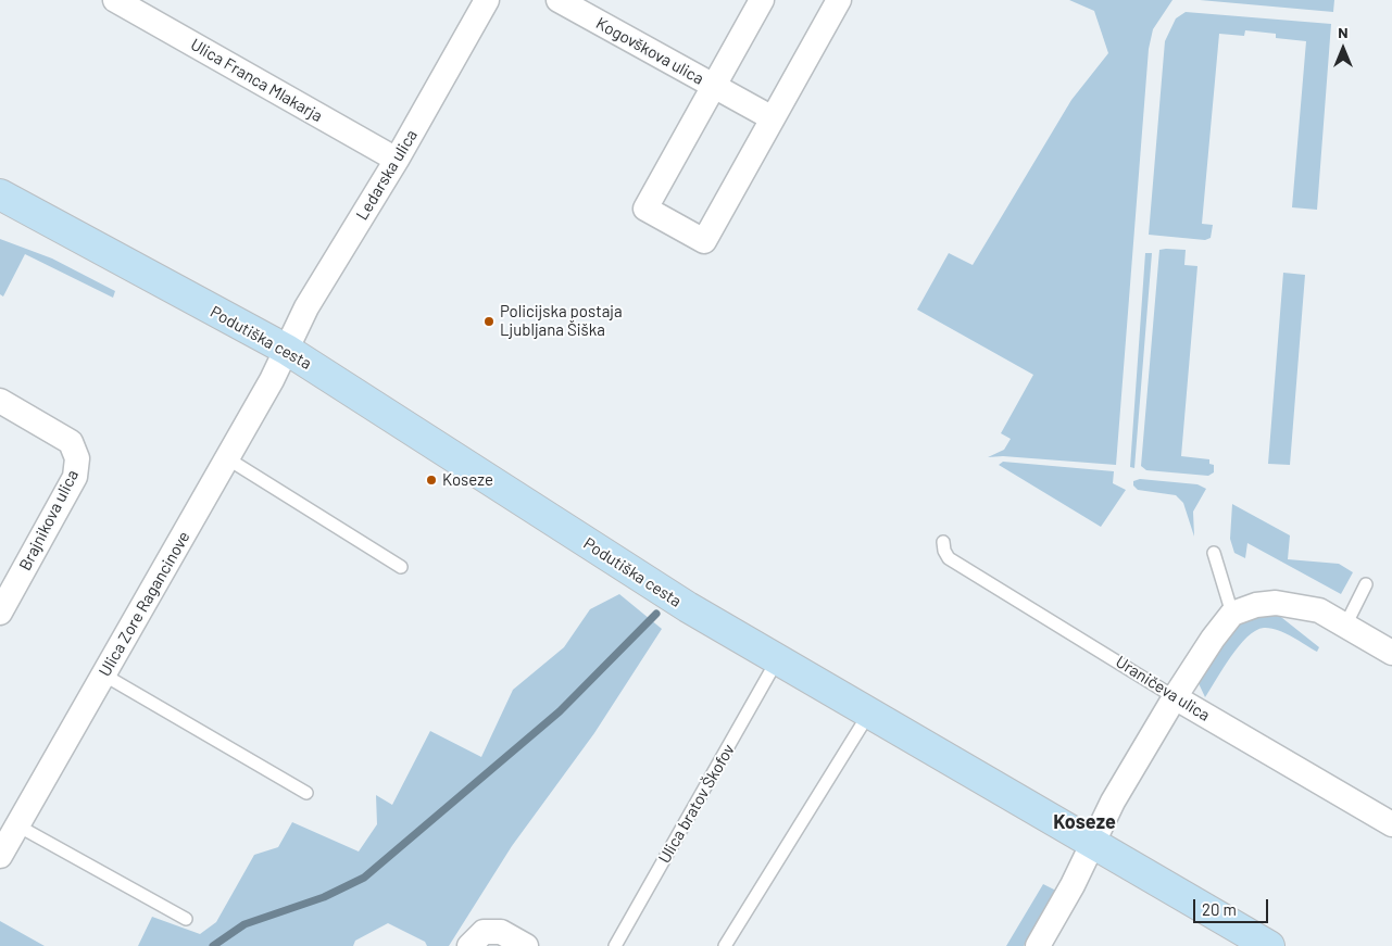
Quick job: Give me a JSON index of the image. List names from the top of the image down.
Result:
{
  "streets": {
    "main road": ["Podutiška cesta"],
    "street": [
      "Kogovškova ulica",
      "Ulica Franca Mlakarja",
      "Ledarska ulica",
      "Brajnikova ulica",
      "Ulica Zore Ragancinove",
      "Uraničeva ulica"
    ],
    "lane": ["Ulica bratov Škofov"]
  },
  "crossings": [
    ["Ulica Franca Mlakarja", "Ledarska ulica"],
    ["Ledarska ulica", "Podutiška cesta"],
    ["Ledarska ulica", "Ulica Zore Ragancinove"],
    ["Podutiška cesta", "Ulica Zore Ragancinove"],
    ["Podutiška cesta", "Ulica bratov Škofov"]
  ],
  "districts": ["Koseze"],
  "places": ["Policijska postaja Ljubljana Šiška", "Koseze"],
  "scale_bar": "20 m",
  "north": "top"
}
